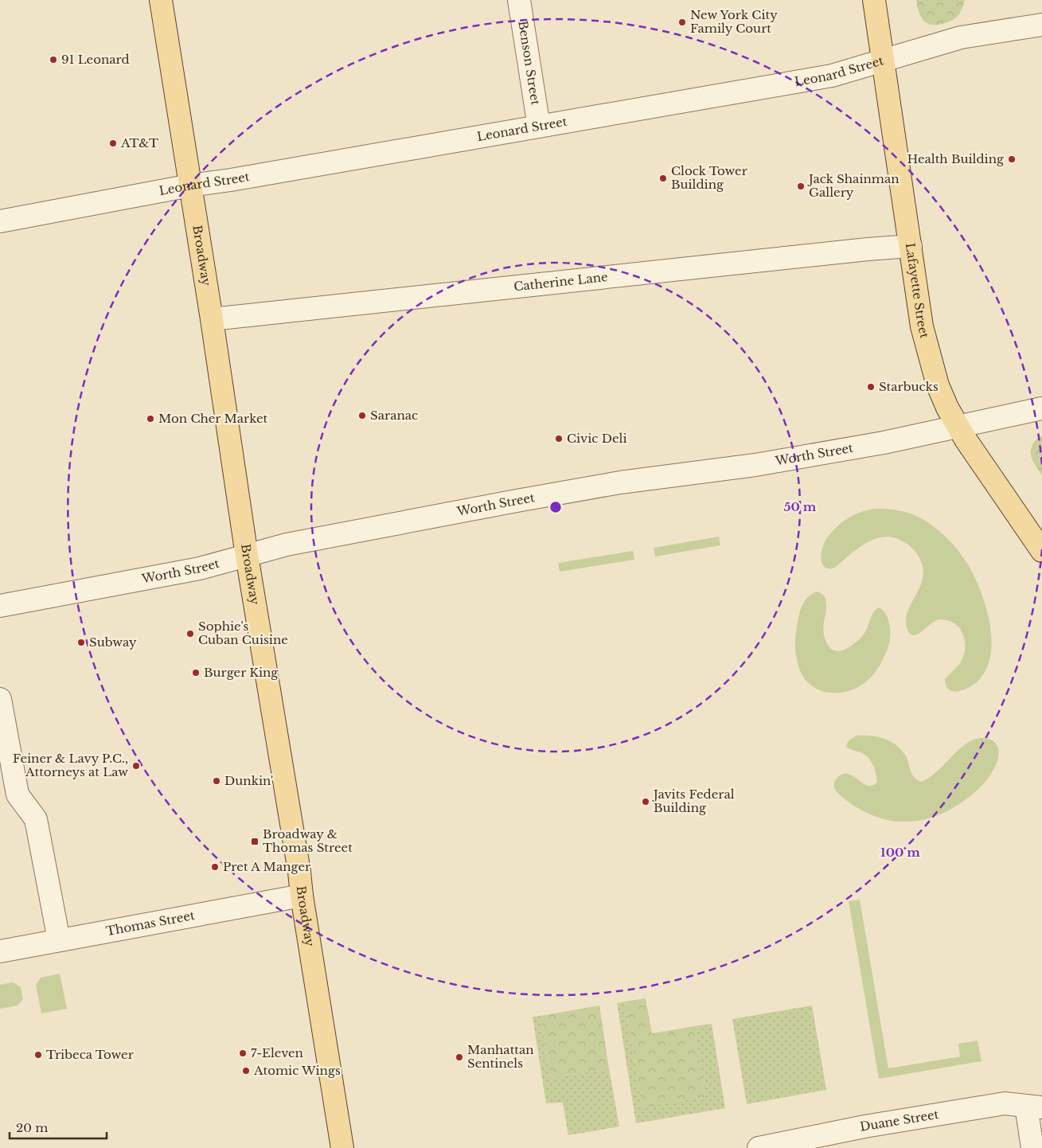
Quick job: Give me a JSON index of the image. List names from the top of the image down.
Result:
{
  "streets": {
    "main road": ["Broadway", "Lafayette Street"],
    "street": [
      "Benson Street",
      "Leonard Street",
      "Catherine Lane",
      "Worth Street",
      "Thomas Street",
      "Duane Street"
    ]
  },
  "crossings": [
    ["Benson Street", "Leonard Street"],
    ["Leonard Street", "Broadway"],
    ["Leonard Street", "Lafayette Street"],
    ["Broadway", "Catherine Lane"],
    ["Broadway", "Worth Street"],
    ["Broadway", "Thomas Street"],
    ["Catherine Lane", "Lafayette Street"],
    ["Lafayette Street", "Worth Street"]
  ],
  "places": {
    "other": [
      "New York City Family Court",
      "91 Leonard",
      "AT&T",
      "Health Building",
      "Clock Tower Building",
      "Jack Shainman Gallery",
      "Starbucks",
      "Saranac",
      "Mon Cher Market",
      "Civic Deli",
      "Sophie's Cuban Cuisine",
      "Subway",
      "Burger King",
      "Feiner & Lavy P.C., Attorneys at Law",
      "Dunkin'",
      "Javits Federal Building",
      "Pret A Manger",
      "7-Eleven",
      "Tribeca Tower",
      "Manhattan Sentinels",
      "Atomic Wings"
    ],
    "transit": ["Broadway & Thomas Street"]
  },
  "scale_bar": "20 m",
  "rings": ["50 m", "100 m"]
}
